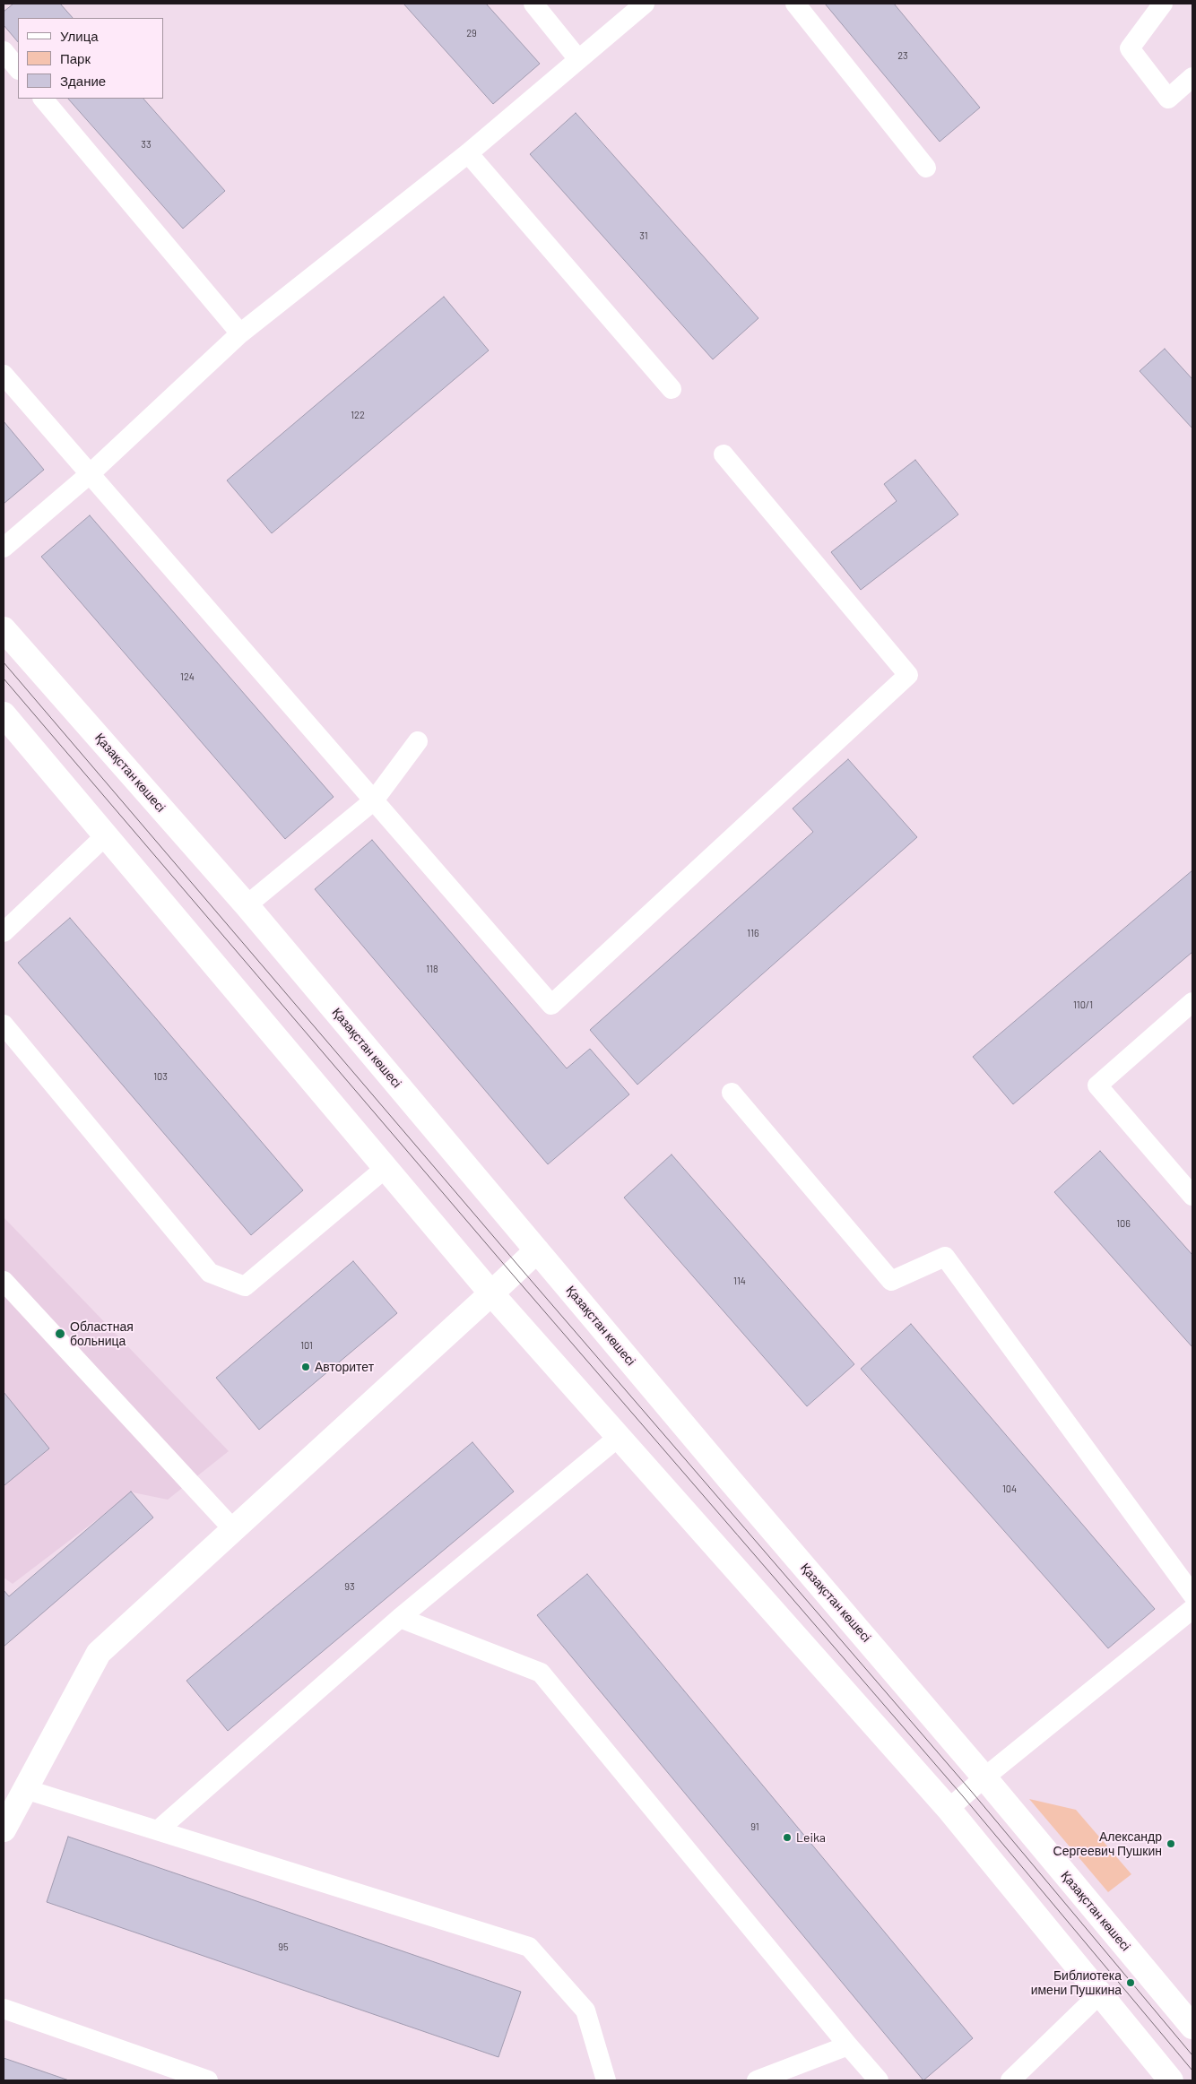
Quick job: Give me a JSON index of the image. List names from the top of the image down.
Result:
{
  "streets": {
    "main road": ["Қазақстан көшесі"]
  },
  "places": [
    "Областная больница",
    "Авторитет",
    "Leika",
    "Александр Сергеевич Пушкин",
    "Библиотека имени Пушкина"
  ],
  "house_numbers": [
    "29",
    "23",
    "33",
    "31",
    "122",
    "124",
    "116",
    "118",
    "110/1",
    "103",
    "106",
    "114",
    "101",
    "104",
    "93",
    "91",
    "95"
  ],
  "legend": ["Улица", "Парк", "Здание"]
}
